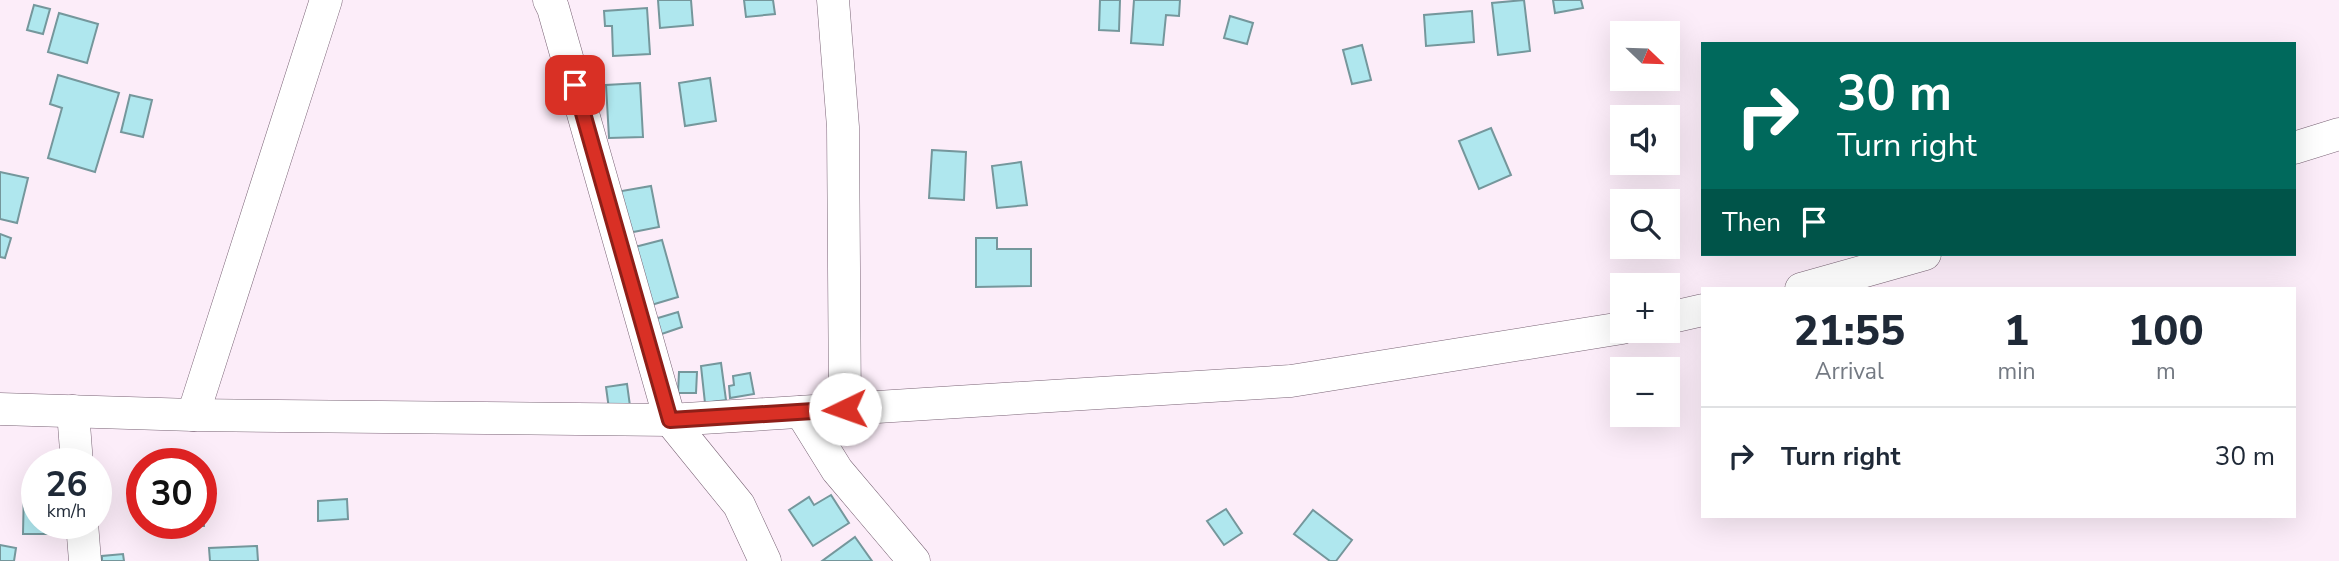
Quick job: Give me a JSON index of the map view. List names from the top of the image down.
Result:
{
  "north": "bottom right",
  "page": {
    "map_buttons": ["+", "−"],
    "turn": ["30 m", "Turn right"],
    "then": "Then",
    "eta": [
      "21:55",
      "Arrival",
      "1",
      "min",
      "100",
      "m"
    ],
    "list": [
      {
        "name": "Turn right",
        "value": "30 m"
      }
    ],
    "speed": "26 km/h",
    "limit": "30"
  }
}
